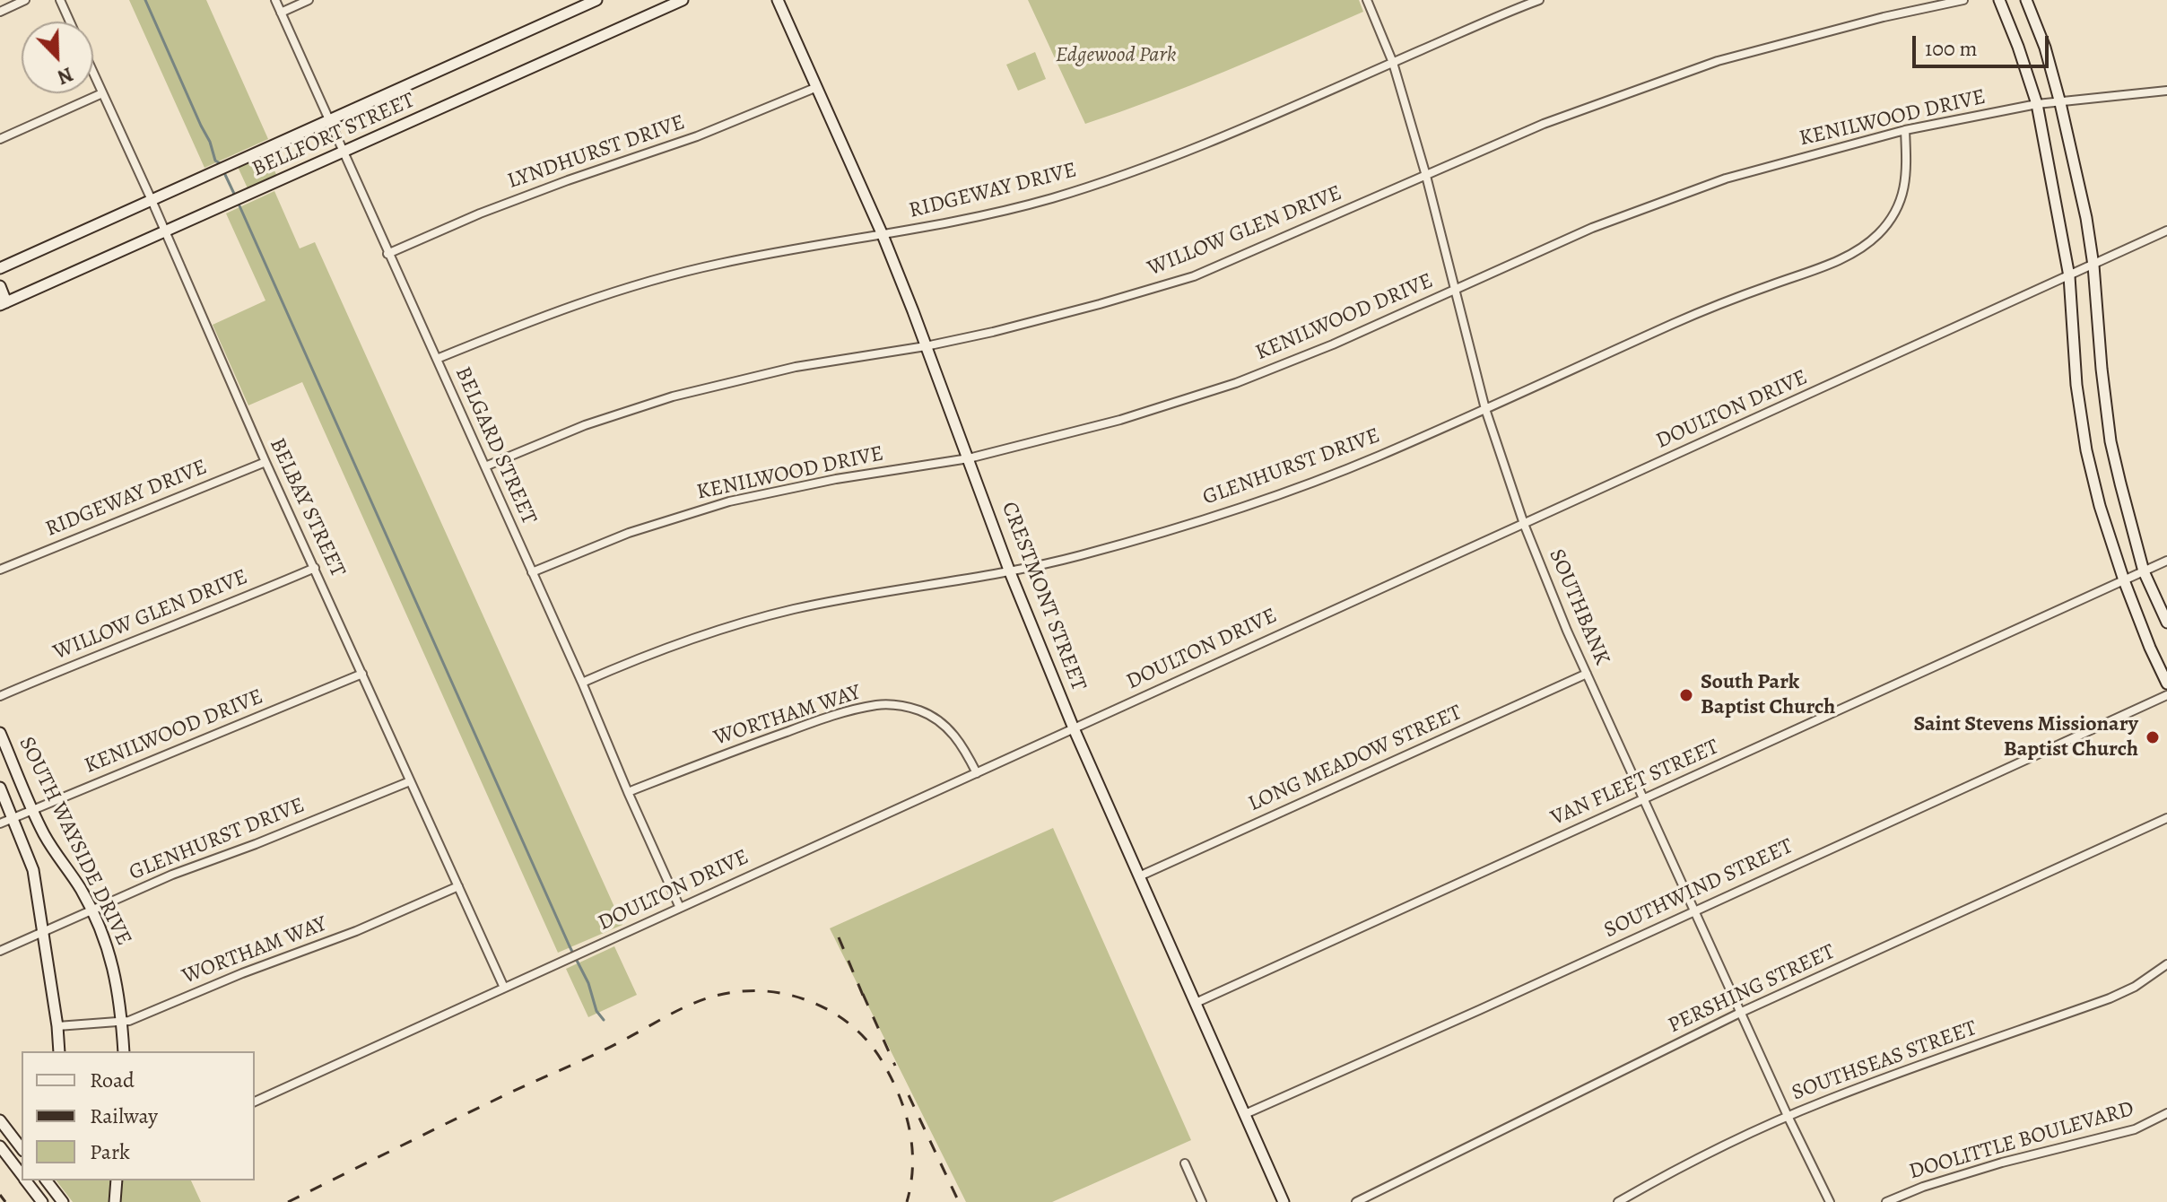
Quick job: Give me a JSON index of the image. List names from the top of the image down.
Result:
{
  "streets": {
    "main road": ["BELLFORT STREET", "CRESTMONT STREET", "SOUTH WAYSIDE DRIVE"],
    "street": [
      "KENILWOOD DRIVE",
      "LYNDHURST DRIVE",
      "RIDGEWAY DRIVE",
      "WILLOW GLEN DRIVE",
      "DOULTON DRIVE",
      "BELGARD STREET",
      "GLENHURST DRIVE",
      "BELBAY STREET",
      "SOUTHBANK",
      "WORTHAM WAY",
      "LONG MEADOW STREET",
      "VAN FLEET STREET",
      "SOUTHWIND STREET",
      "PERSHING STREET",
      "SOUTHSEAS STREET",
      "DOOLITTLE BOULEVARD"
    ]
  },
  "crossings": [
    ["KENILWOOD DRIVE", "BELGARD STREET"],
    ["KENILWOOD DRIVE", "GLENHURST DRIVE"],
    ["KENILWOOD DRIVE", "BELBAY STREET"],
    ["KENILWOOD DRIVE", "CRESTMONT STREET"],
    ["KENILWOOD DRIVE", "SOUTHBANK"],
    ["KENILWOOD DRIVE", "SOUTH WAYSIDE DRIVE"],
    ["BELLFORT STREET", "BELGARD STREET"],
    ["BELLFORT STREET", "BELBAY STREET"],
    ["LYNDHURST DRIVE", "BELGARD STREET"],
    ["LYNDHURST DRIVE", "CRESTMONT STREET"],
    ["RIDGEWAY DRIVE", "BELGARD STREET"],
    ["RIDGEWAY DRIVE", "BELBAY STREET"],
    ["RIDGEWAY DRIVE", "CRESTMONT STREET"],
    ["RIDGEWAY DRIVE", "SOUTHBANK"],
    ["WILLOW GLEN DRIVE", "BELGARD STREET"],
    ["WILLOW GLEN DRIVE", "BELBAY STREET"],
    ["WILLOW GLEN DRIVE", "CRESTMONT STREET"],
    ["WILLOW GLEN DRIVE", "SOUTHBANK"],
    ["DOULTON DRIVE", "BELGARD STREET"],
    ["DOULTON DRIVE", "BELBAY STREET"],
    ["DOULTON DRIVE", "CRESTMONT STREET"],
    ["DOULTON DRIVE", "SOUTHBANK"],
    ["DOULTON DRIVE", "WORTHAM WAY"],
    ["BELGARD STREET", "GLENHURST DRIVE"],
    ["BELGARD STREET", "WORTHAM WAY"],
    ["GLENHURST DRIVE", "BELBAY STREET"],
    ["GLENHURST DRIVE", "CRESTMONT STREET"],
    ["GLENHURST DRIVE", "SOUTHBANK"],
    ["GLENHURST DRIVE", "SOUTH WAYSIDE DRIVE"],
    ["BELBAY STREET", "WORTHAM WAY"],
    ["CRESTMONT STREET", "LONG MEADOW STREET"],
    ["CRESTMONT STREET", "VAN FLEET STREET"],
    ["CRESTMONT STREET", "SOUTHWIND STREET"],
    ["SOUTHBANK", "LONG MEADOW STREET"],
    ["SOUTHBANK", "VAN FLEET STREET"],
    ["SOUTHBANK", "SOUTHWIND STREET"],
    ["SOUTHBANK", "PERSHING STREET"],
    ["SOUTHBANK", "SOUTHSEAS STREET"],
    ["WORTHAM WAY", "SOUTH WAYSIDE DRIVE"]
  ],
  "parks": ["Edgewood Park"],
  "places": ["South Park Baptist Church", "Saint Stevens Missionary Baptist Church"],
  "legend": ["Road", "Railway", "Park"],
  "scale_bar": "100 m",
  "north": "bottom right"
}
